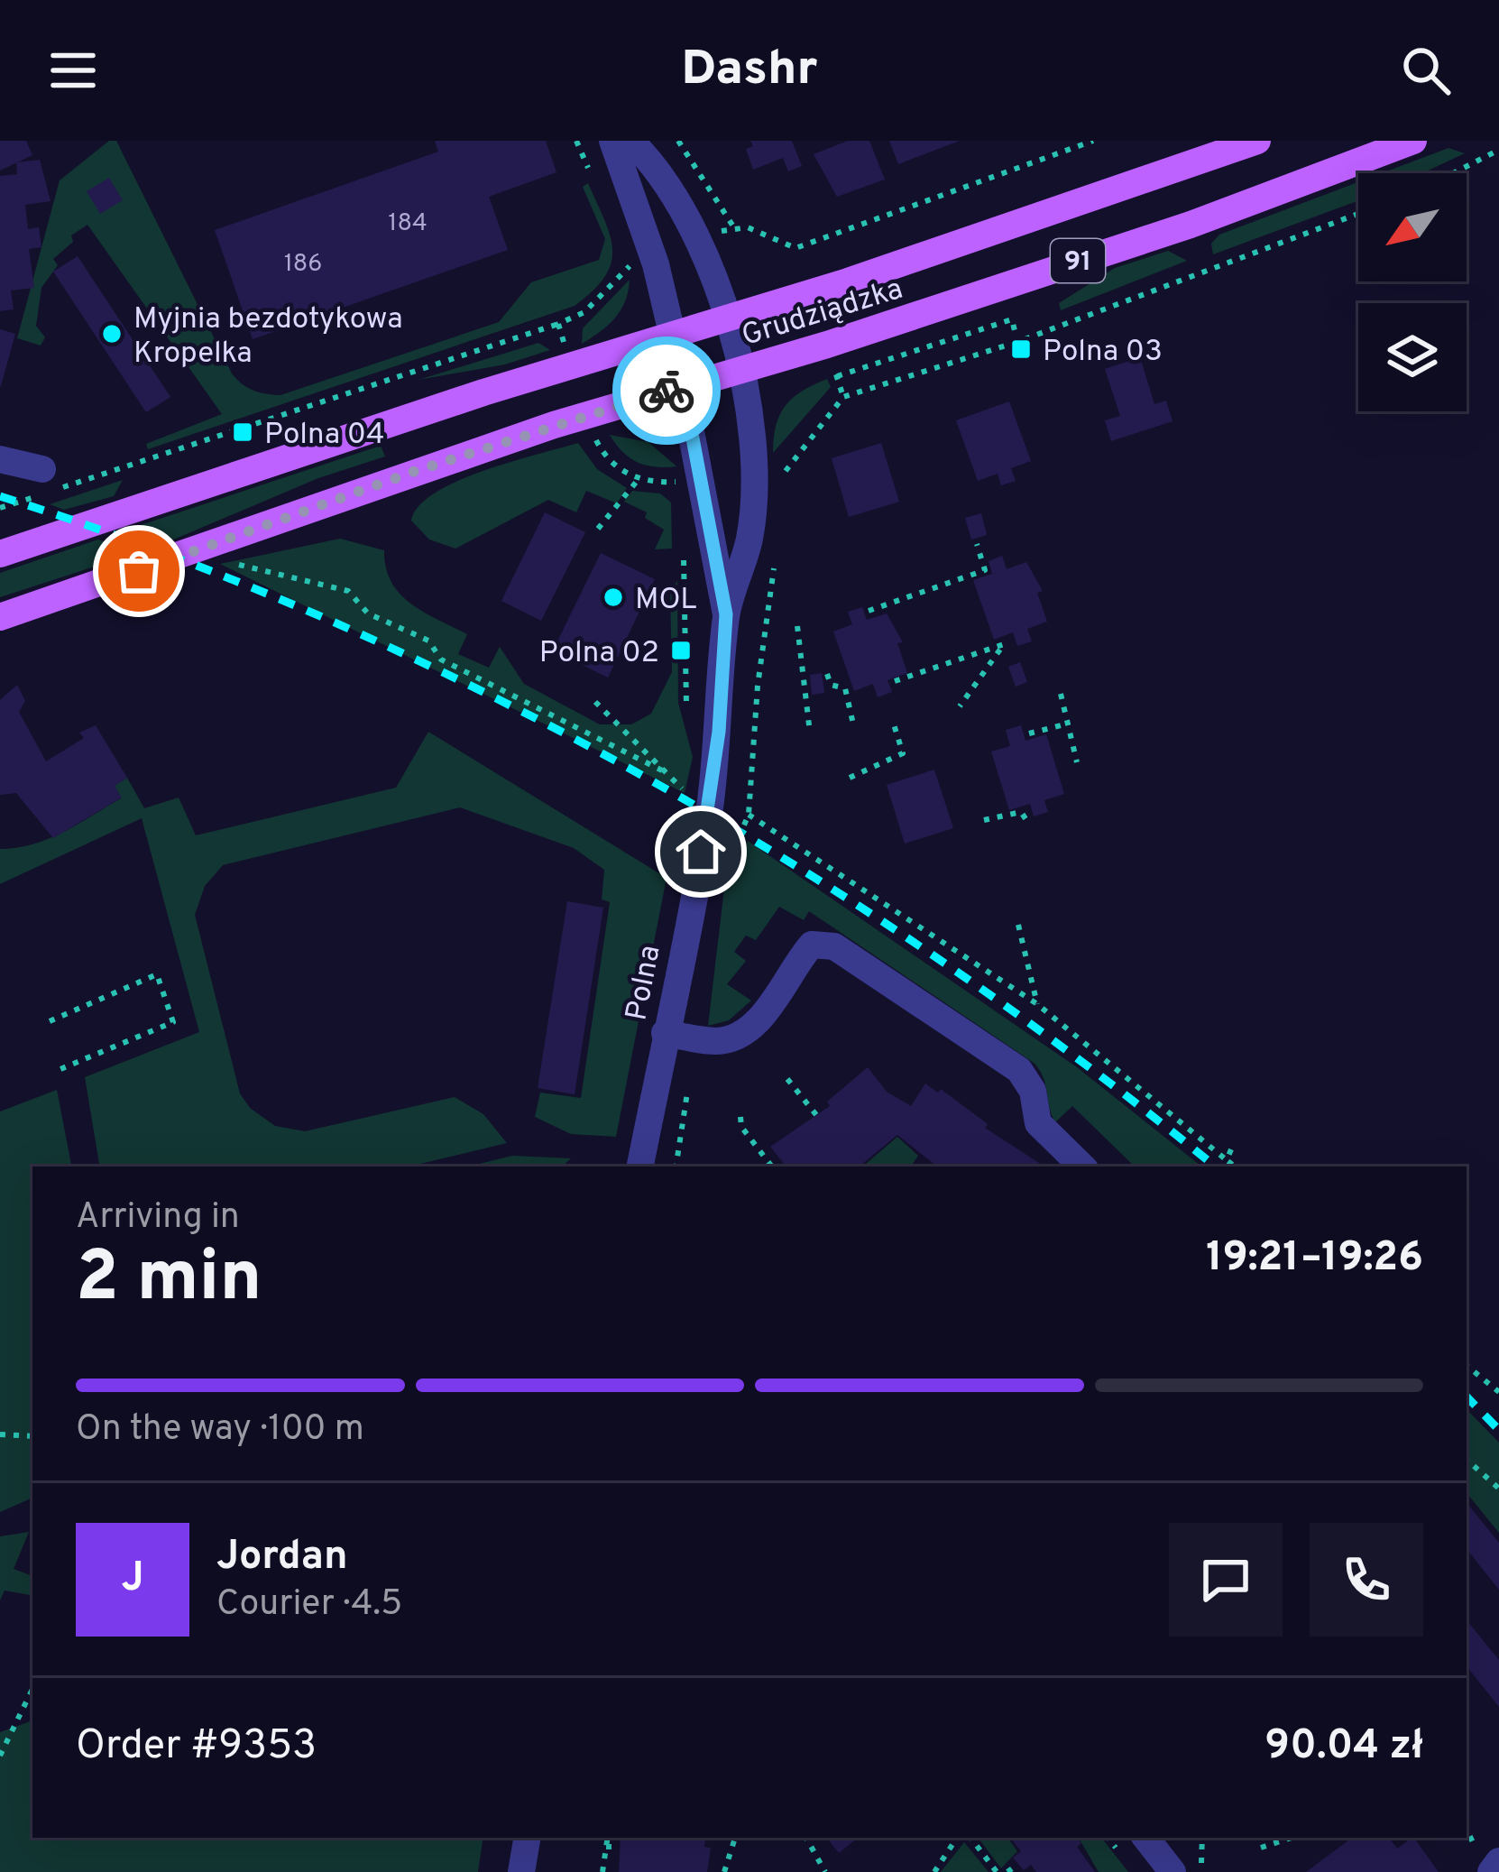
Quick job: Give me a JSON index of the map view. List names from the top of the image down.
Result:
{
  "streets": {
    "main road": ["91", "Grudziądzka"],
    "street": ["Polna"]
  },
  "crossings": [
    ["Grudziądzka", "Polna"]
  ],
  "places": {
    "other": ["Myjnia bezdotykowa Kropelka", "MOL"],
    "transit": ["Polna 03", "Polna 04", "Polna 02"]
  },
  "house_numbers": ["184", "186"],
  "north": "bottom left",
  "page": {
    "header": "Dashr",
    "heading": ["2 min", "Arriving in", "19:21–19:26"],
    "panel": [
      "Jordan",
      "Courier · 4.5",
      "Order #9353",
      "90.04 zł"
    ],
    "bar": "On the way · 100 m",
    "round": "J"
  }
}
